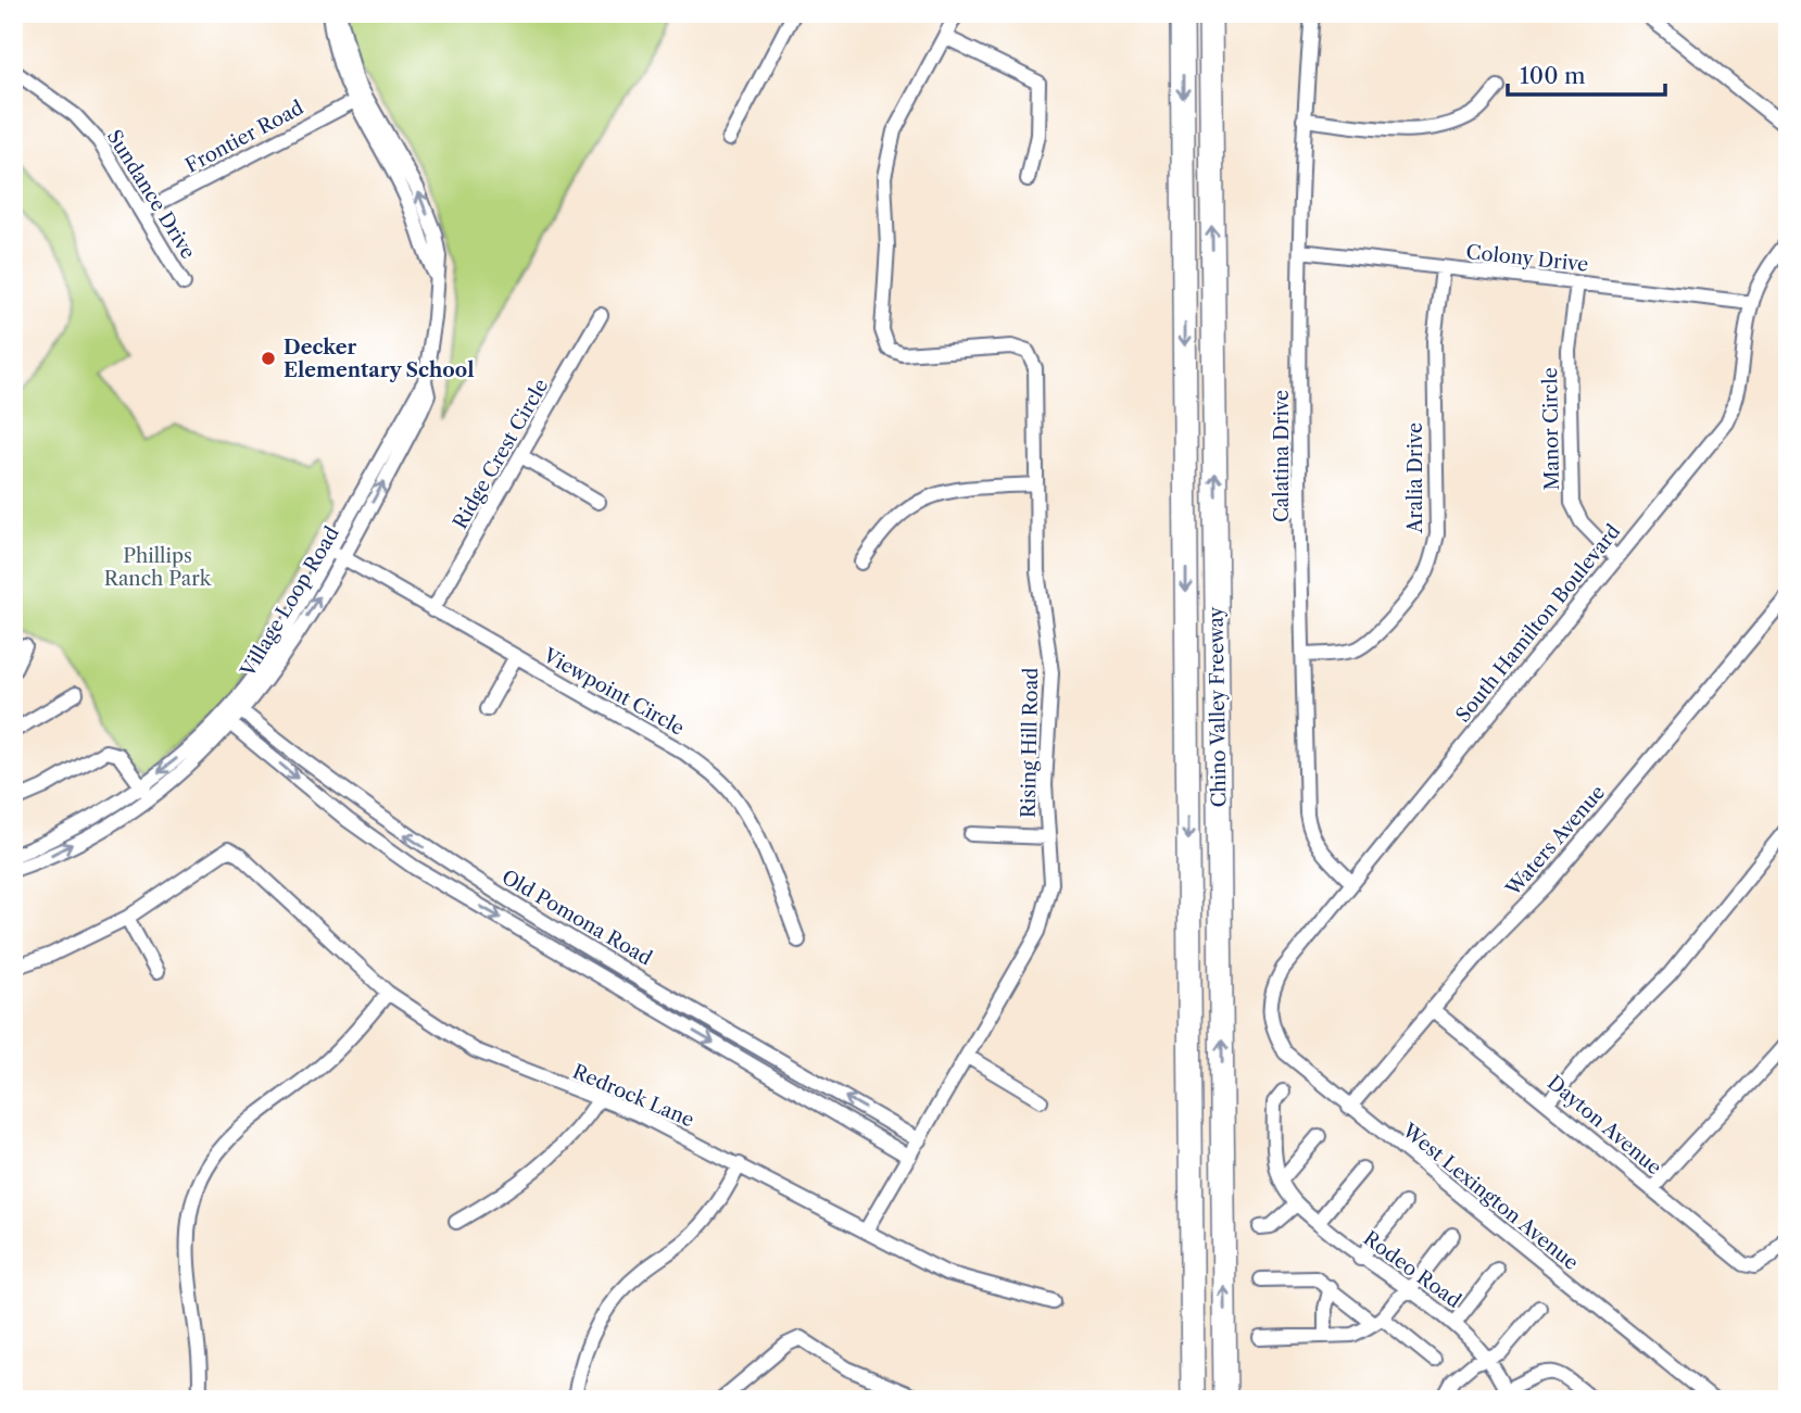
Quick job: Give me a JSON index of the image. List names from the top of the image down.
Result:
{
  "streets": {
    "highway": ["Chino Valley Freeway"],
    "street": [
      "Frontier Road",
      "Sundance Drive",
      "Colony Drive",
      "Manor Circle",
      "Ridge Crest Circle",
      "Calatina Drive",
      "Aralia Drive",
      "Village Loop Road",
      "South Hamilton Boulevard",
      "Viewpoint Circle",
      "Rising Hill Road",
      "Waters Avenue",
      "Old Pomona Road",
      "Redrock Lane",
      "Dayton Avenue",
      "West Lexington Avenue",
      "Rodeo Road"
    ]
  },
  "crossings": [
    ["Frontier Road", "Sundance Drive"],
    ["Frontier Road", "Village Loop Road"],
    ["Colony Drive", "Manor Circle"],
    ["Colony Drive", "Calatina Drive"],
    ["Colony Drive", "Aralia Drive"],
    ["Colony Drive", "South Hamilton Boulevard"],
    ["Manor Circle", "South Hamilton Boulevard"],
    ["Ridge Crest Circle", "Viewpoint Circle"],
    ["Calatina Drive", "Aralia Drive"],
    ["Calatina Drive", "South Hamilton Boulevard"],
    ["Village Loop Road", "Viewpoint Circle"],
    ["Village Loop Road", "Old Pomona Road"],
    ["South Hamilton Boulevard", "West Lexington Avenue"],
    ["Rising Hill Road", "Old Pomona Road"],
    ["Rising Hill Road", "Redrock Lane"],
    ["Waters Avenue", "Dayton Avenue"],
    ["Waters Avenue", "West Lexington Avenue"]
  ],
  "parks": ["Phillips Ranch Park"],
  "places": ["Decker Elementary School"],
  "scale_bar": "100 m"
}
